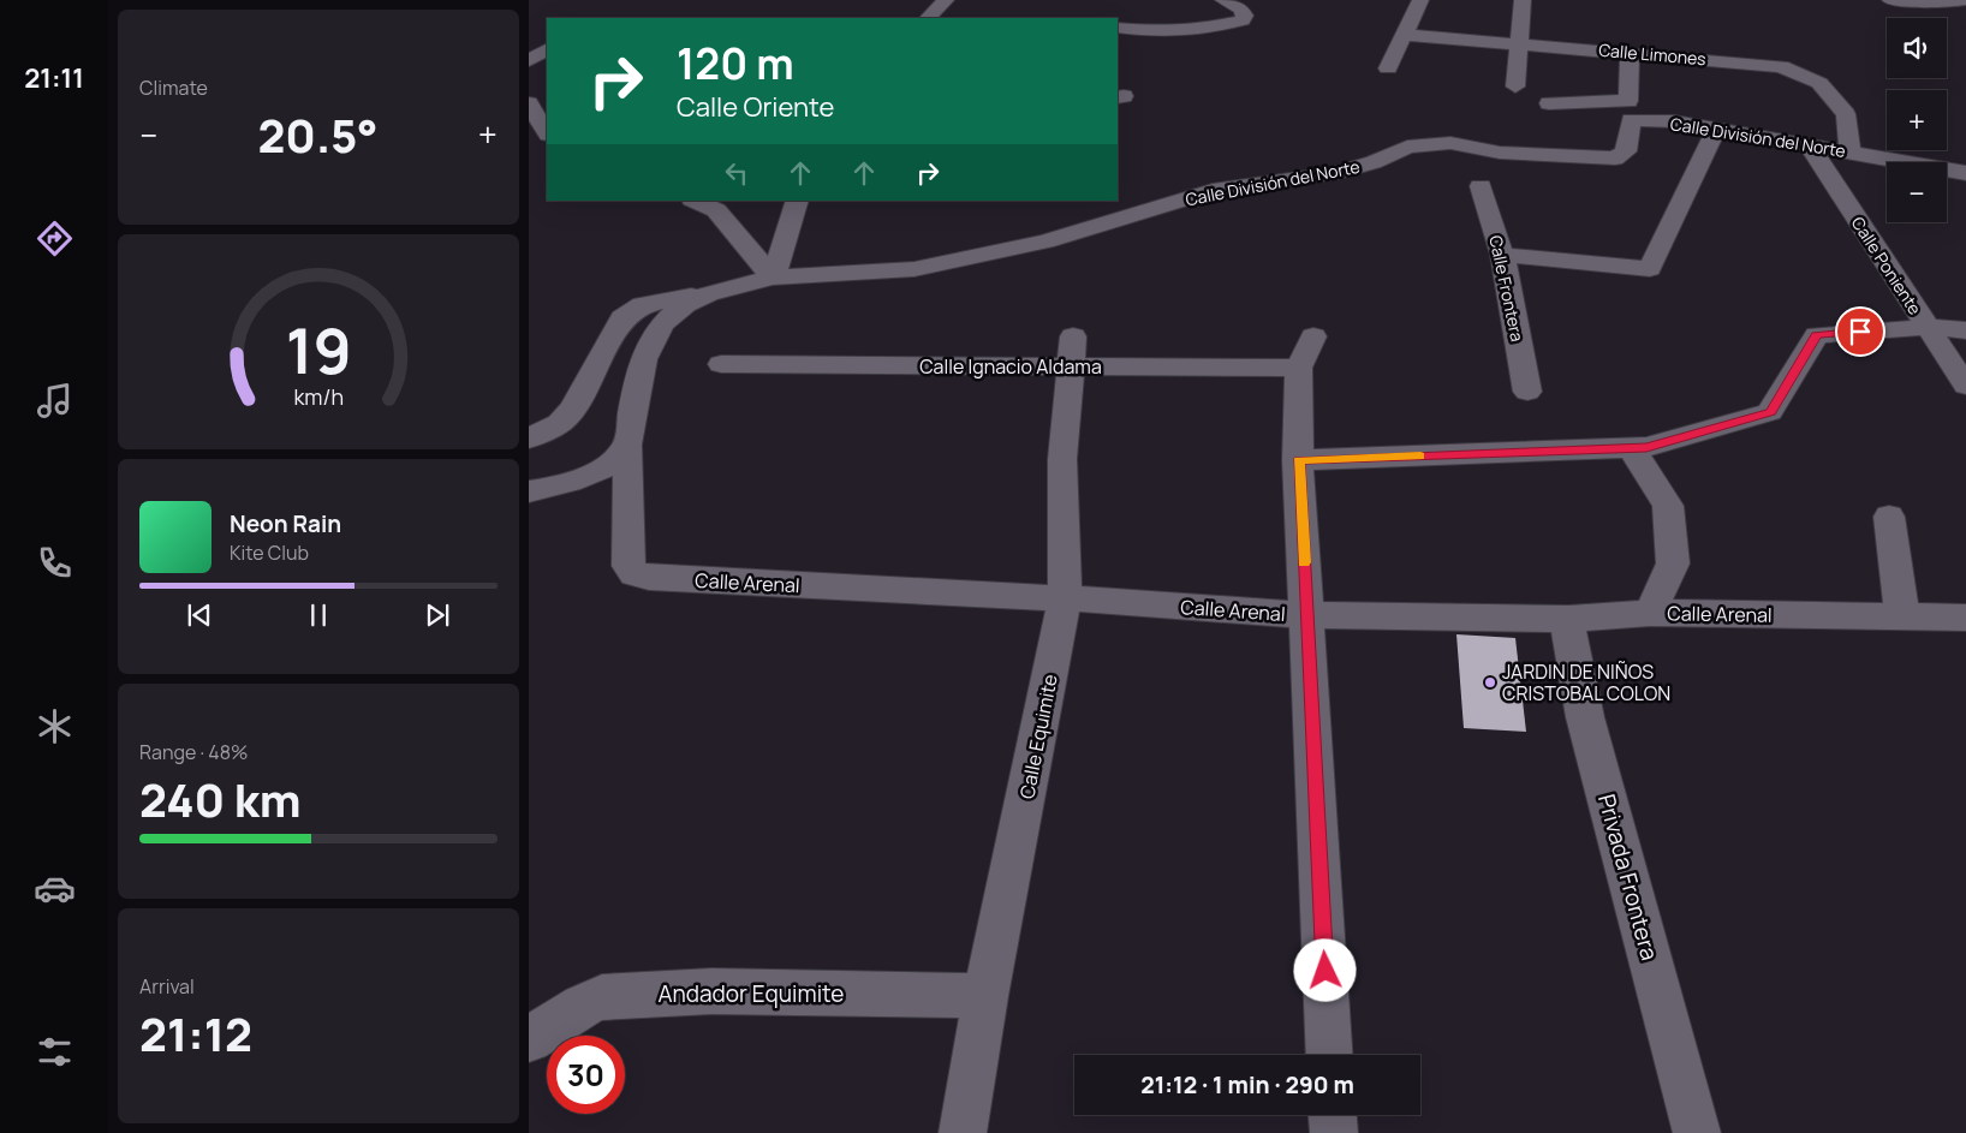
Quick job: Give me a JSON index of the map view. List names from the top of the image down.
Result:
{
  "streets": {
    "street": [
      "Calle Limones",
      "Calle División del Norte",
      "Calle Poniente",
      "Calle Frontera",
      "Calle Ignacio Aldama",
      "Calle Arenal",
      "Calle Equimite",
      "Privada Frontera",
      "Andador Equimite"
    ]
  },
  "crossings": [
    ["Calle Limones", "Calle División del Norte"],
    ["Calle División del Norte", "Calle Poniente"],
    ["Calle Ignacio Aldama", "Calle Equimite"],
    ["Calle Arenal", "Calle Equimite"],
    ["Calle Arenal", "Privada Frontera"],
    ["Calle Equimite", "Andador Equimite"]
  ],
  "places": ["JARDIN DE NIÑOS CRISTOBAL COLON"],
  "page": {
    "tabs": "21:11",
    "tile": [
      "Climate",
      ["Range · 48%", "240 km"],
      ["Arrival", "21:12"]
    ],
    "map_buttons": ["+", "−"],
    "turn": ["120 m", "Calle Oriente"],
    "heat": ["−", "20.5°", "+"],
    "song": ["Neon Rain", "Kite Club"],
    "limit": "30",
    "trip": "21:12 · 1 min · 290 m",
    "gauge": ["19", "km/h"]
  }
}
